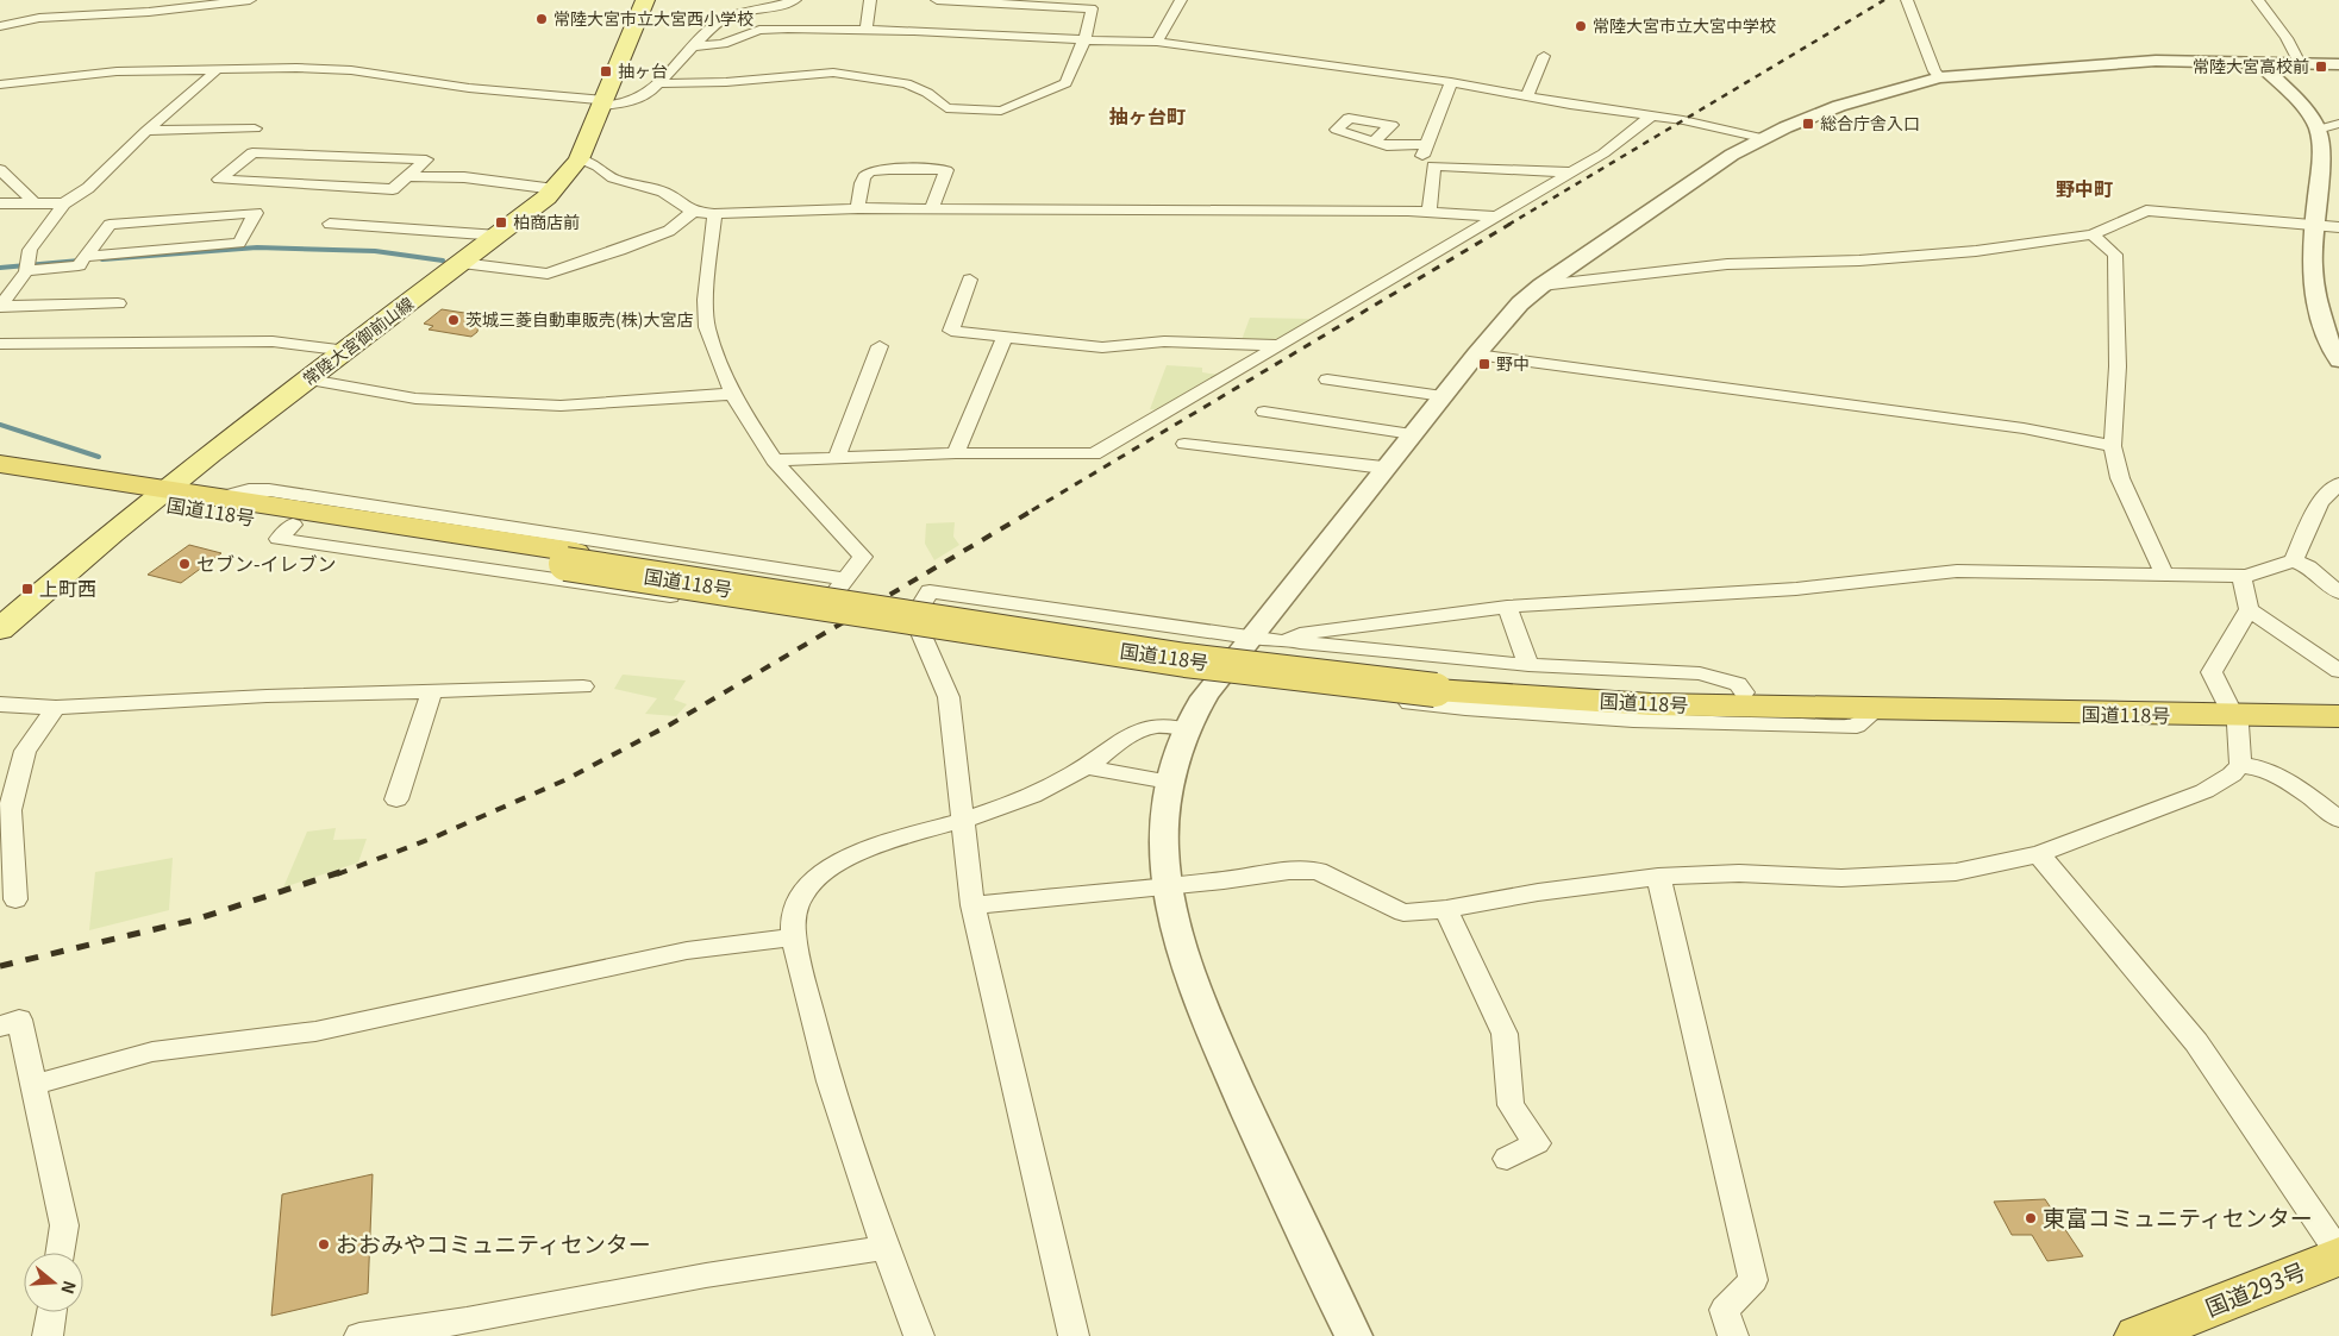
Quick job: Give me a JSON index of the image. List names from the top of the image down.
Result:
{
  "streets": {
    "highway": ["国道118号", "国道293号"],
    "main road": ["常陸大宮御前山線"]
  },
  "crossings": [
    ["常陸大宮御前山線", "国道118号"]
  ],
  "districts": ["抽ヶ台町", "野中町"],
  "places": {
    "other": [
      "常陸大宮市立大宮西小学校",
      "常陸大宮市立大宮中学校",
      "茨城三菱自動車販売(株)大宮店",
      "セブン-イレブン",
      "東富コミュニティセンター",
      "おおみやコミュニティセンター"
    ],
    "transit": [
      "常陸大宮高校前",
      "抽ヶ台",
      "総合庁舎入口",
      "柏商店前",
      "野中",
      "上町西"
    ]
  },
  "north": "right"
}
